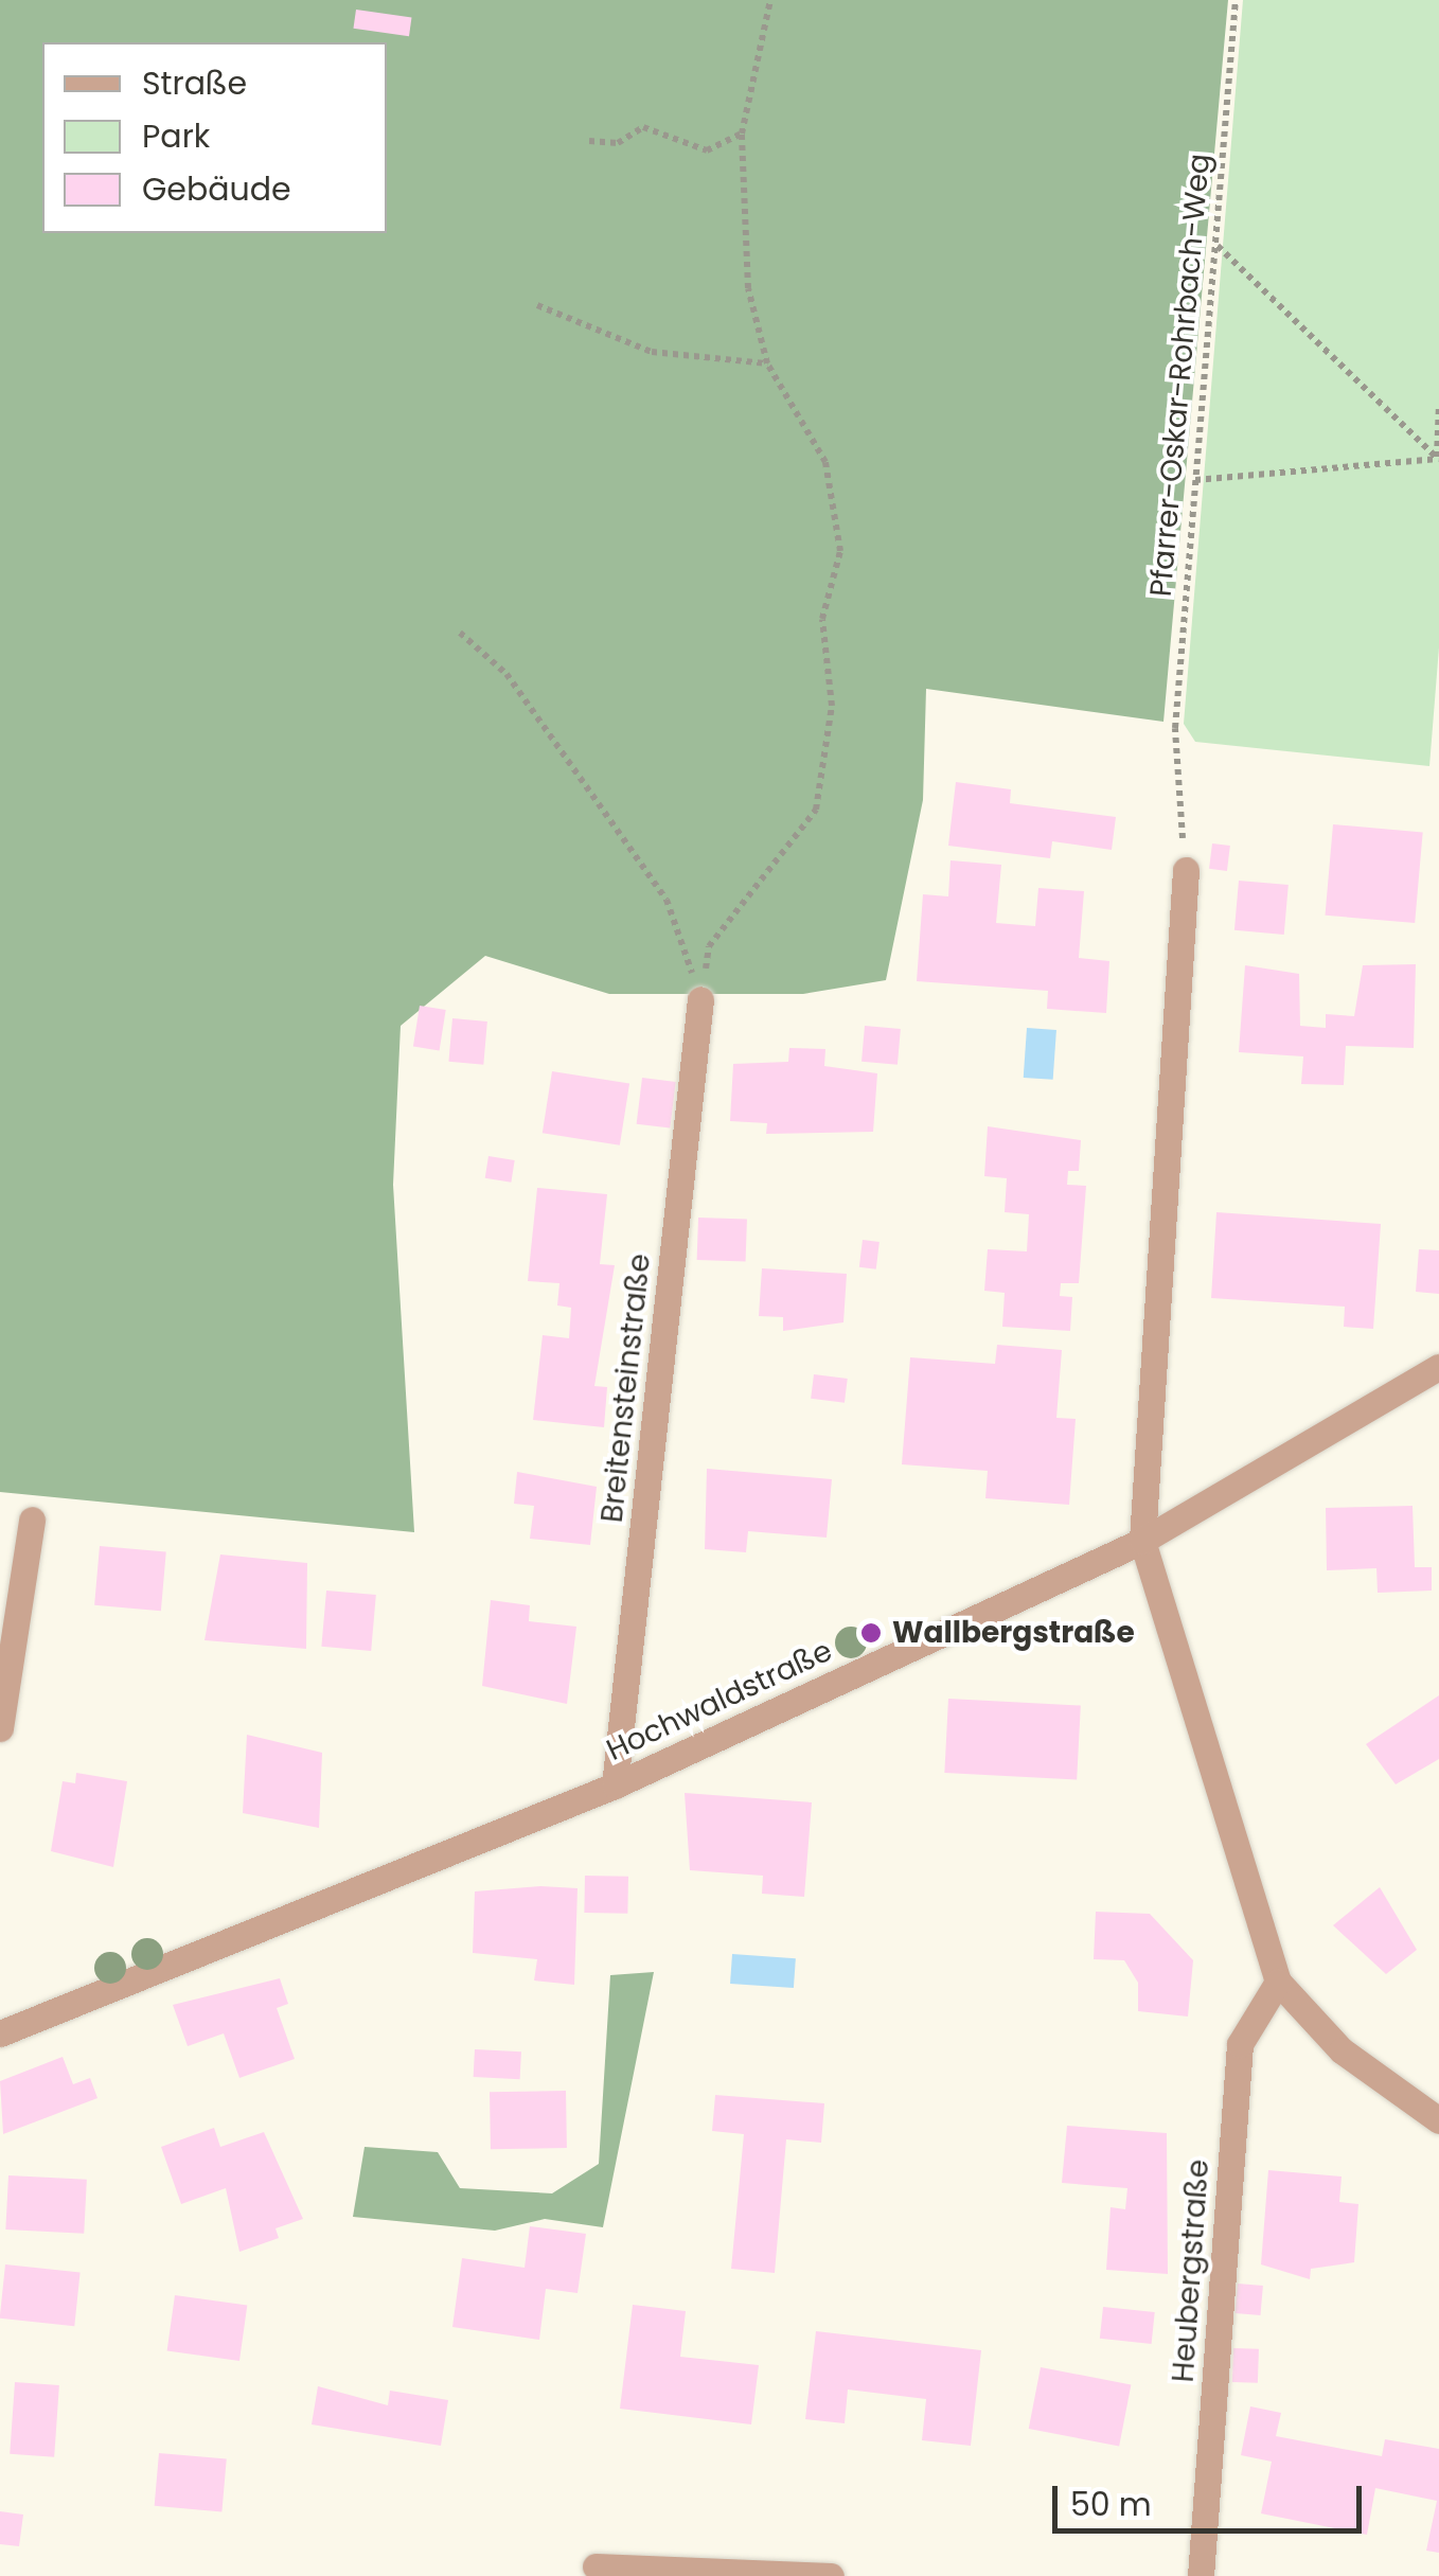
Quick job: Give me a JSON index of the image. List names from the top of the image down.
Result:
{
  "streets": {
    "street": ["Breitensteinstraße", "Hochwaldstraße", "Heubergstraße"],
    "path": ["Pfarrer-Oskar-Rohrbach-Weg"]
  },
  "crossings": [
    ["Breitensteinstraße", "Hochwaldstraße"]
  ],
  "places": ["Wallbergstraße"],
  "legend": ["Straße", "Park", "Gebäude"],
  "scale_bar": "50 m"
}
